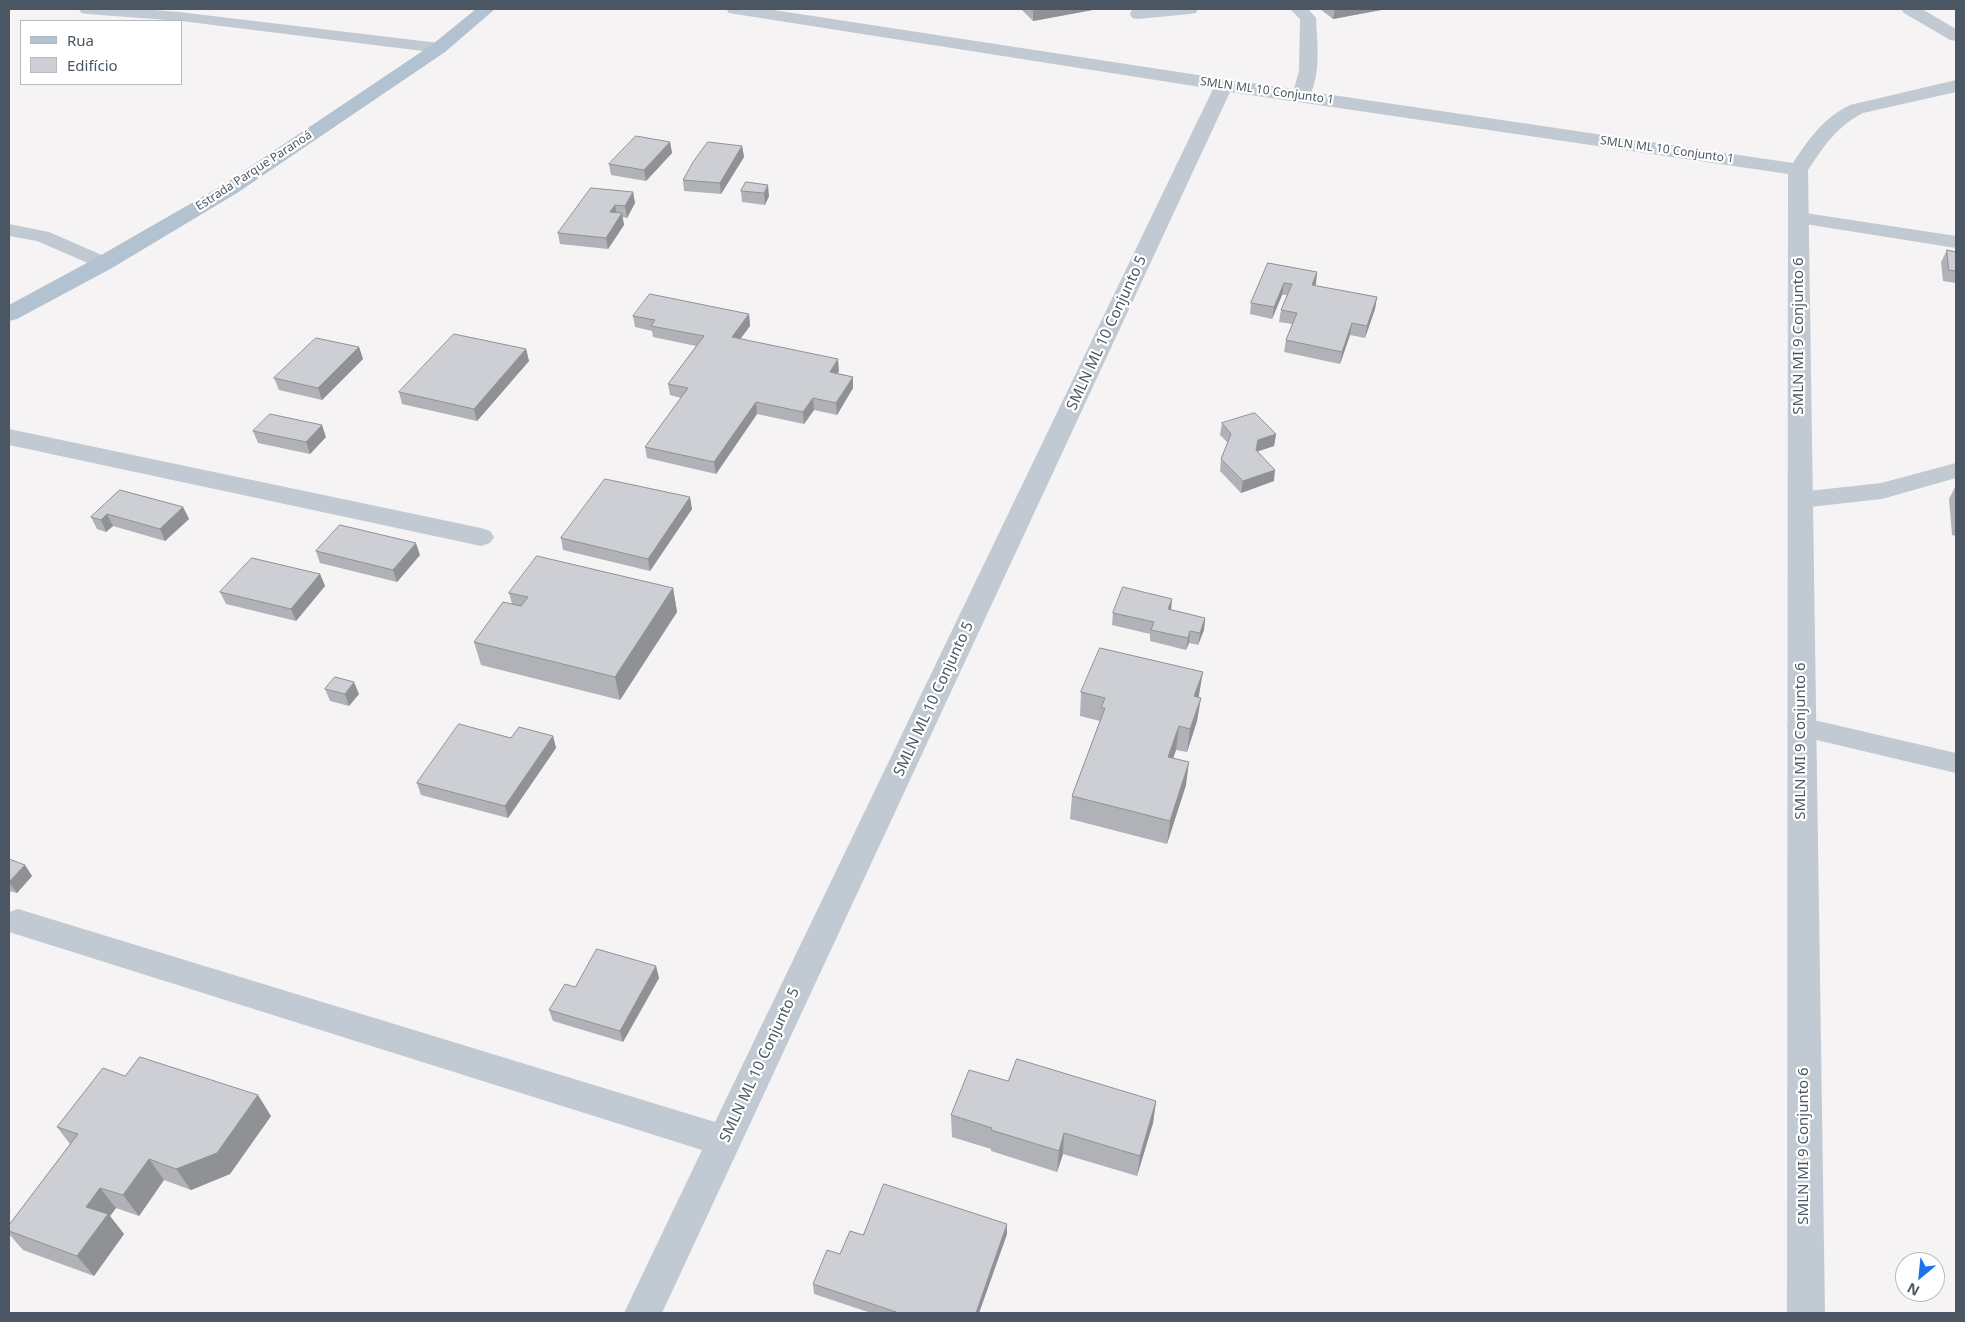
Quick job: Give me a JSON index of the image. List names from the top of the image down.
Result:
{
  "streets": {
    "main road": ["Estrada Parque Paranoá"],
    "street": ["SMLN ML 10 Conjunto 1", "SMLN ML 10 Conjunto 5", "SMLN MI 9 Conjunto 6"]
  },
  "crossings": [
    ["SMLN ML 10 Conjunto 1", "SMLN ML 10 Conjunto 5"],
    ["SMLN ML 10 Conjunto 1", "SMLN MI 9 Conjunto 6"]
  ],
  "legend": ["Rua", "Edifício"],
  "north": "bottom left"
}
